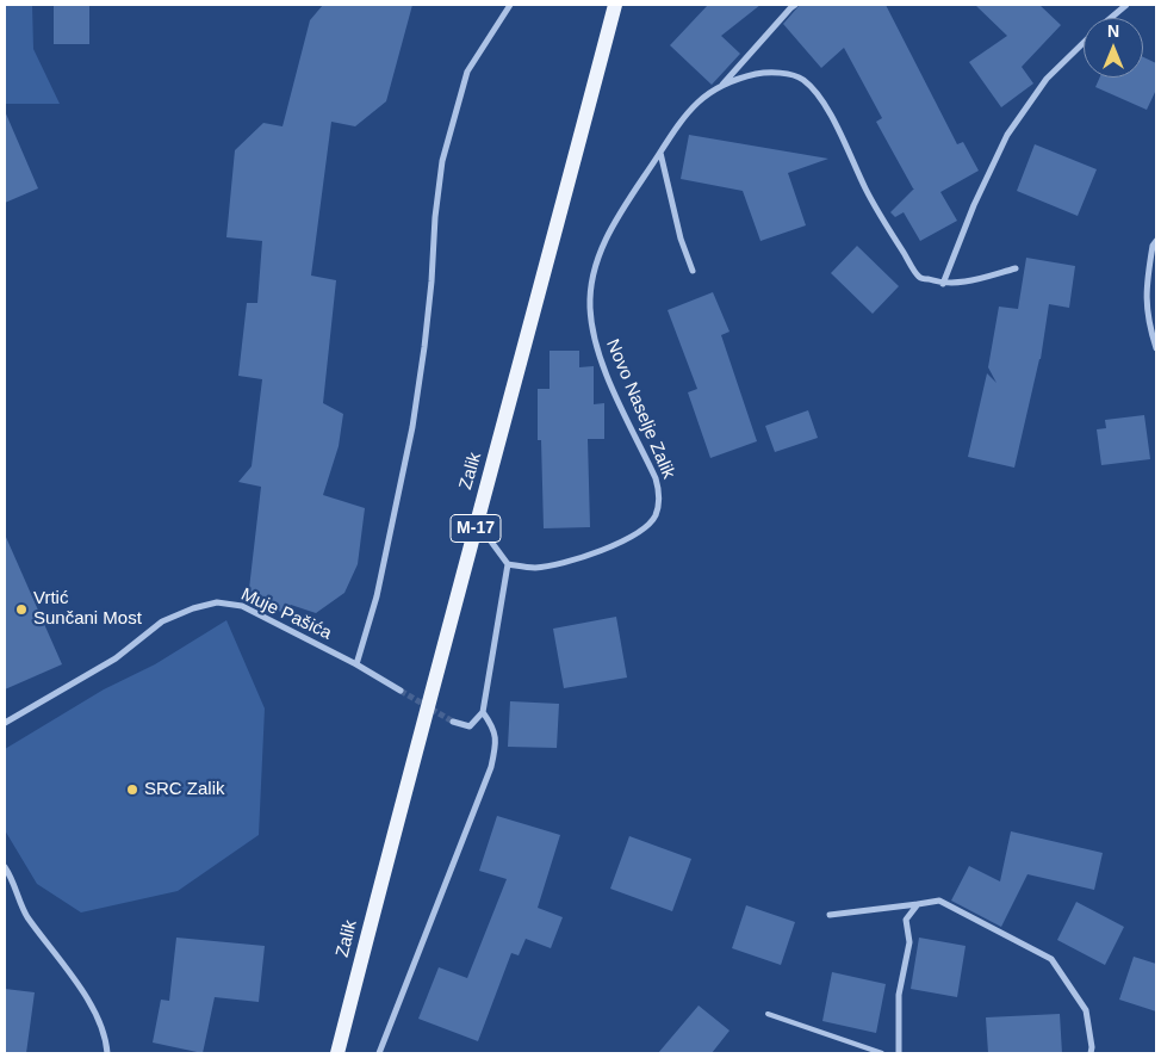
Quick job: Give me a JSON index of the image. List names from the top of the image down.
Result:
{
  "streets": {
    "main road": ["Zalik", "M-17"],
    "street": ["Novo Naselje Zalik", "Muje Pašića"]
  },
  "places": ["Vrtić Sunčani Most", "SRC Zalik"],
  "north": "top"
}
